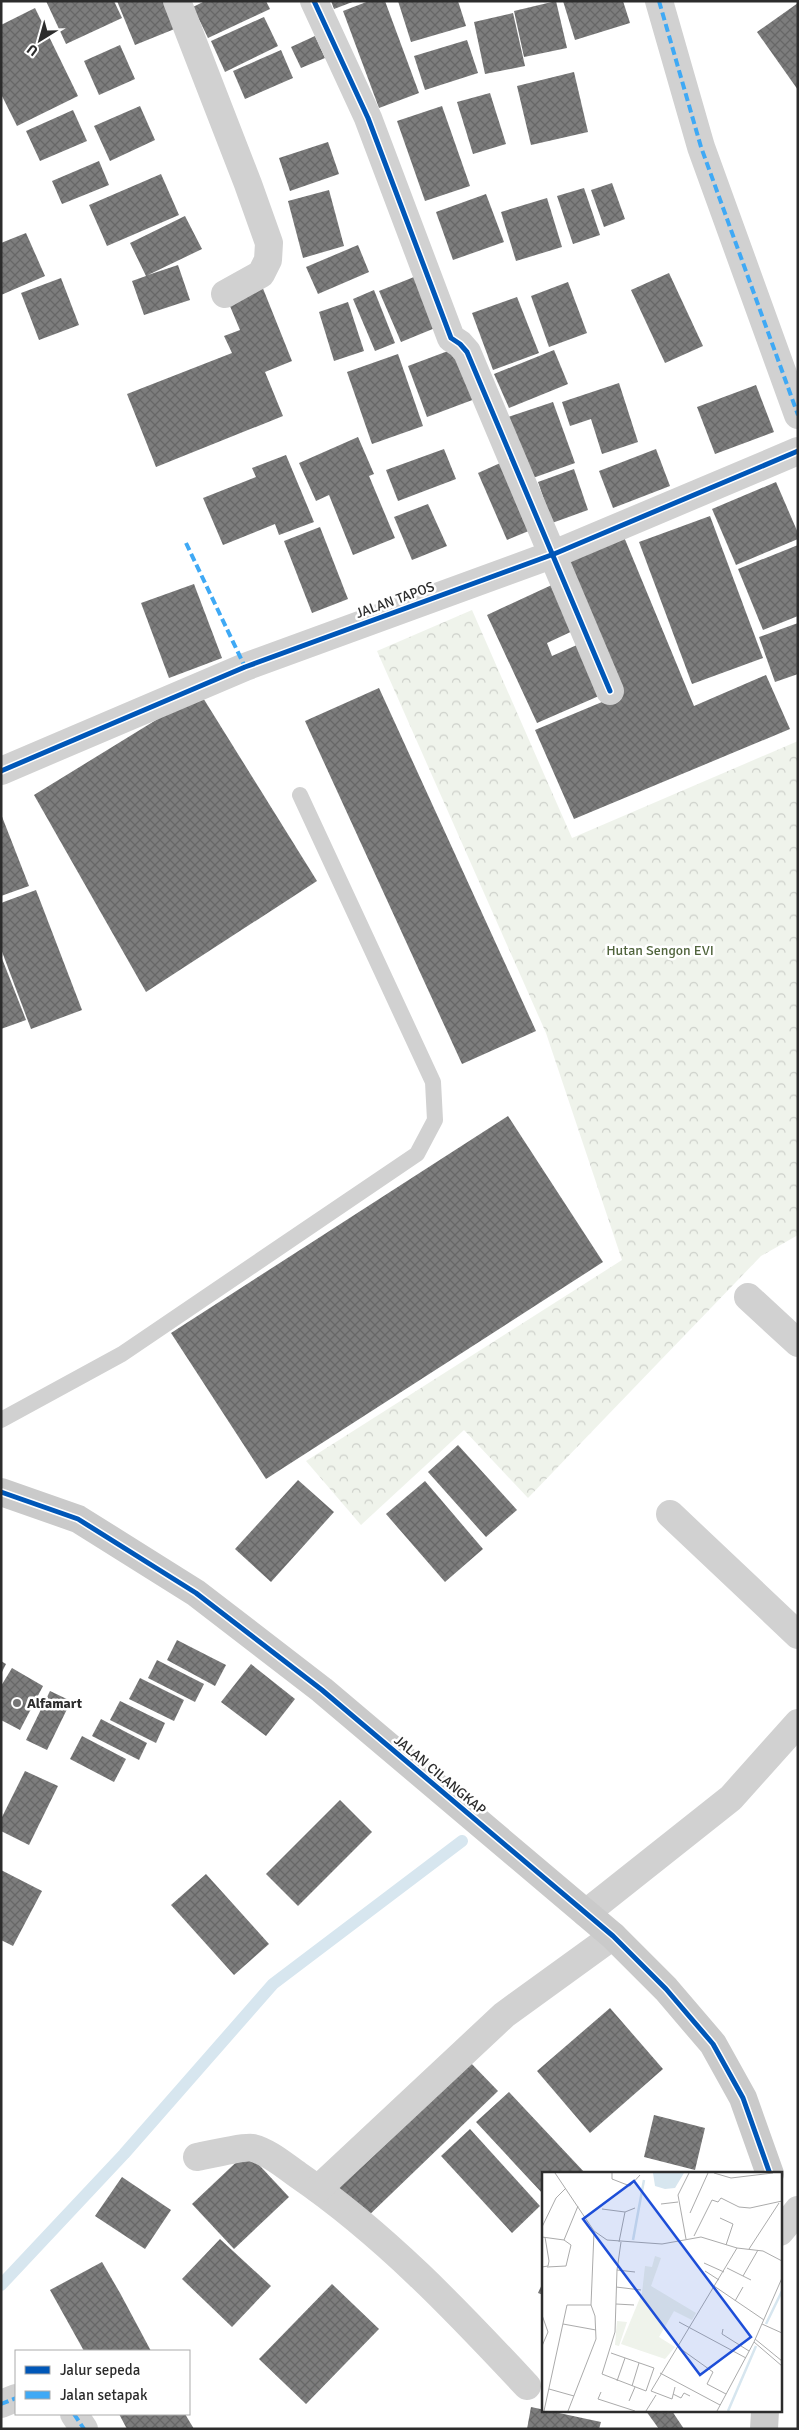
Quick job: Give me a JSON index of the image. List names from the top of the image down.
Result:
{
  "streets": {
    "street": ["JALAN TAPOS", "JALAN CILANGKAP"]
  },
  "parks": ["Hutan Sengon EVI"],
  "places": ["Alfamart"],
  "legend": ["Jalur sepeda", "Jalan setapak"],
  "north": "bottom left"
}
